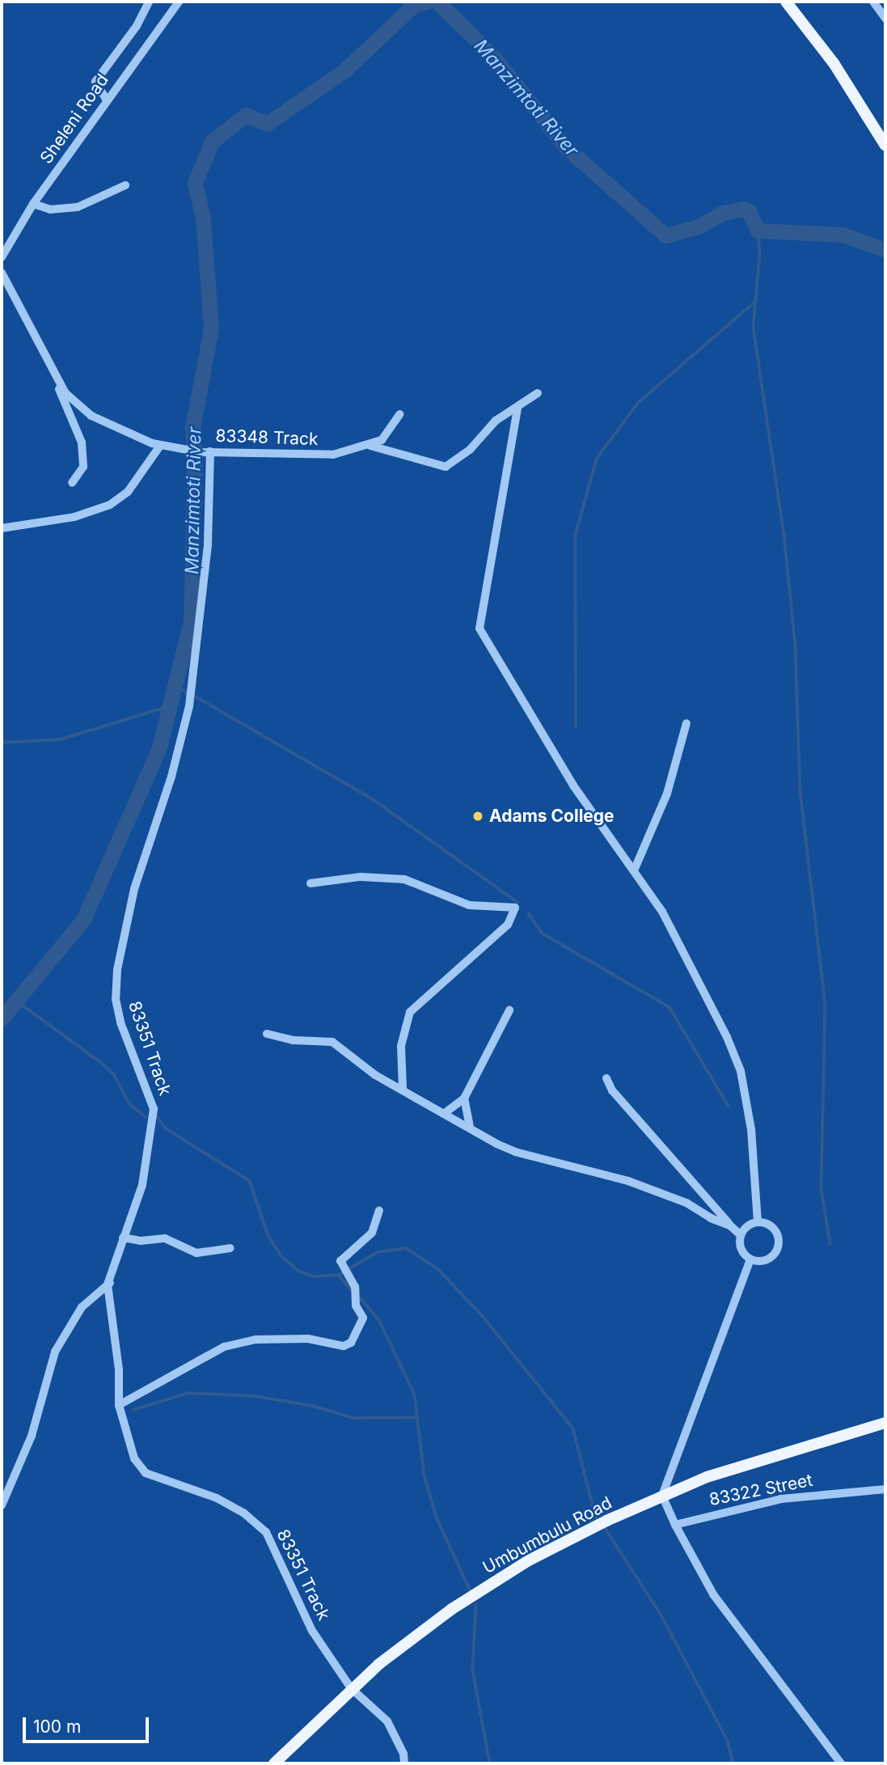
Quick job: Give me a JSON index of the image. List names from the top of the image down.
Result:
{
  "streets": {
    "main road": ["Umbumbulu Road"],
    "street": [
      "Sheleni Road",
      "83348 Track",
      "83351 Track",
      "83322 Street"
    ]
  },
  "crossings": [
    ["83348 Track", "83351 Track"],
    ["83351 Track", "Umbumbulu Road"]
  ],
  "water": ["Manzimtoti River"],
  "places": ["Adams College"],
  "scale_bar": "100 m"
}
